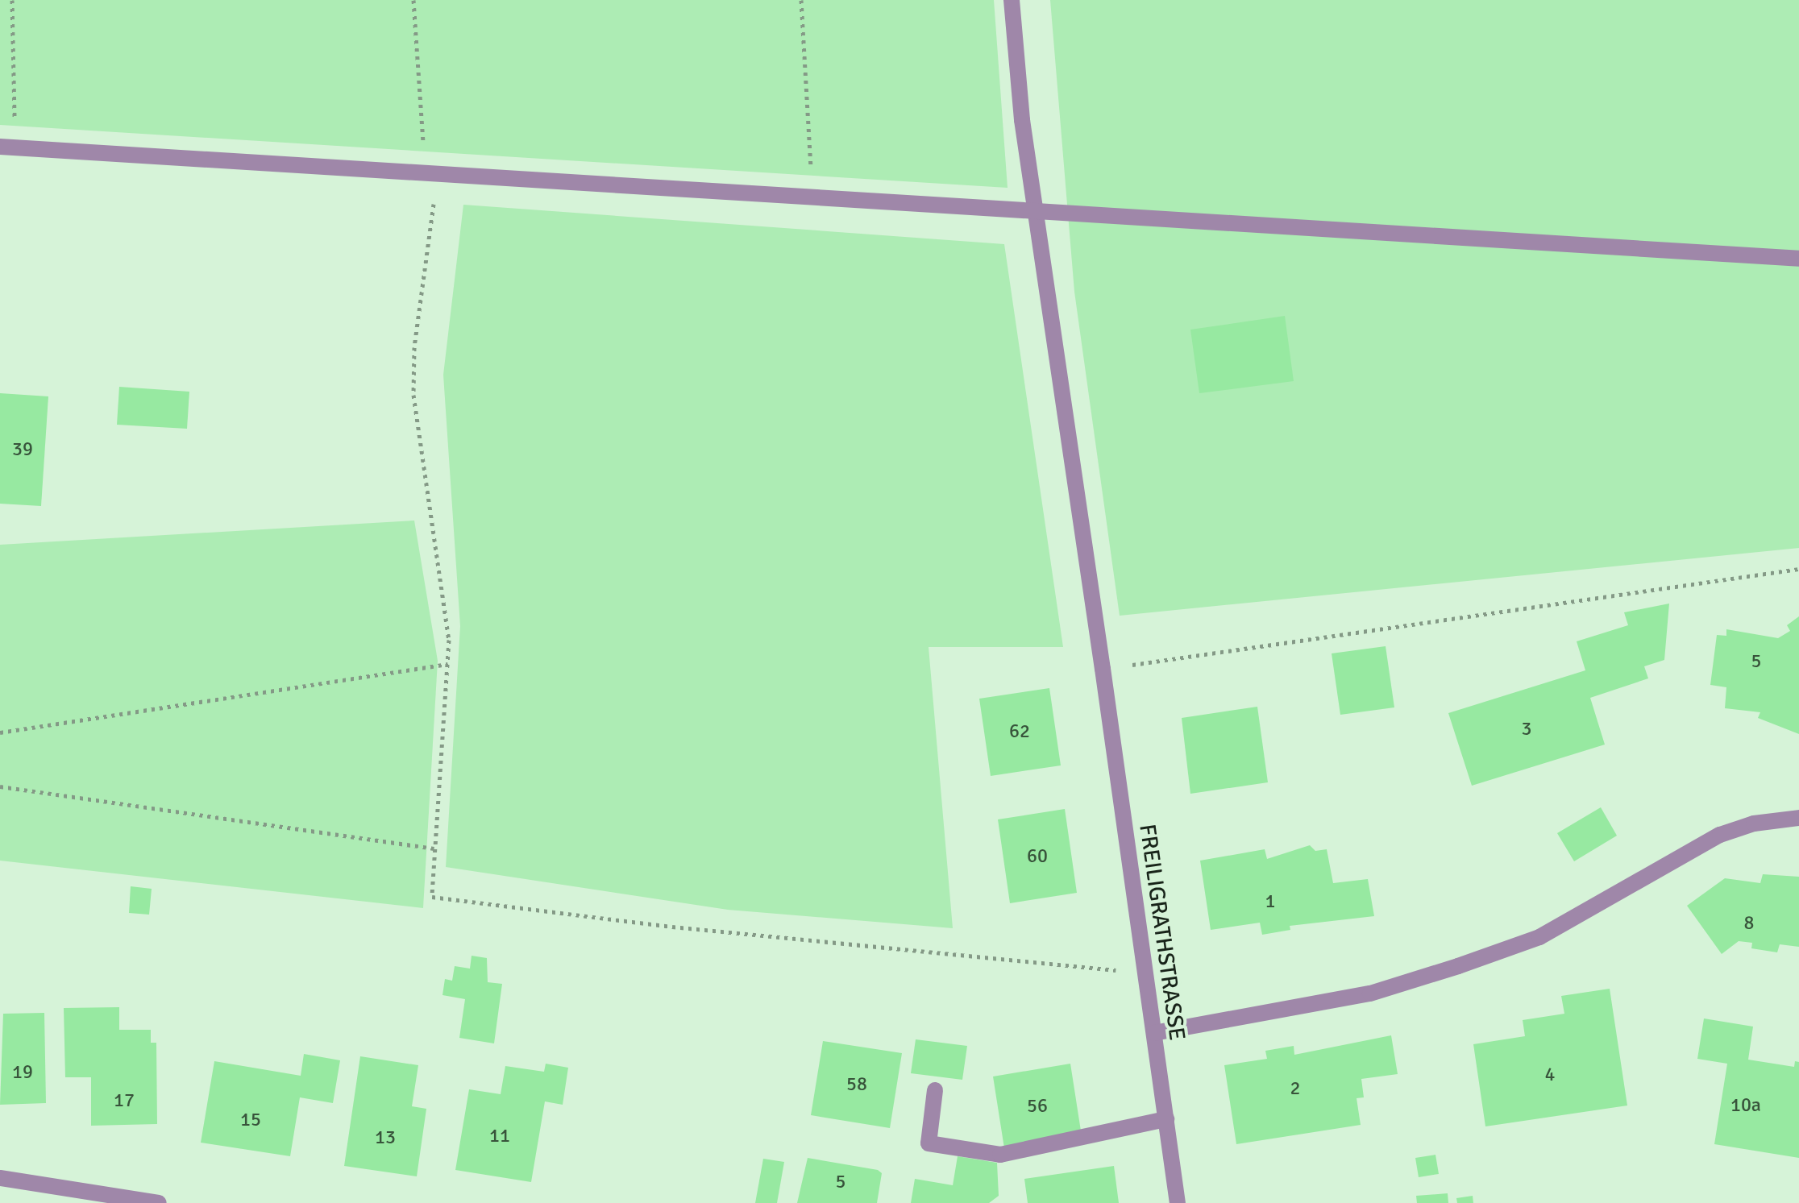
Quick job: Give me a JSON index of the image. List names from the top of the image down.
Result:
{
  "streets": {
    "street": ["FREILIGRATHSTRASSE"]
  },
  "house_numbers": [
    "39",
    "5",
    "3",
    "62",
    "60",
    "1",
    "8",
    "19",
    "4",
    "58",
    "2",
    "17",
    "10a",
    "56",
    "15",
    "11",
    "13",
    "5"
  ]
}
